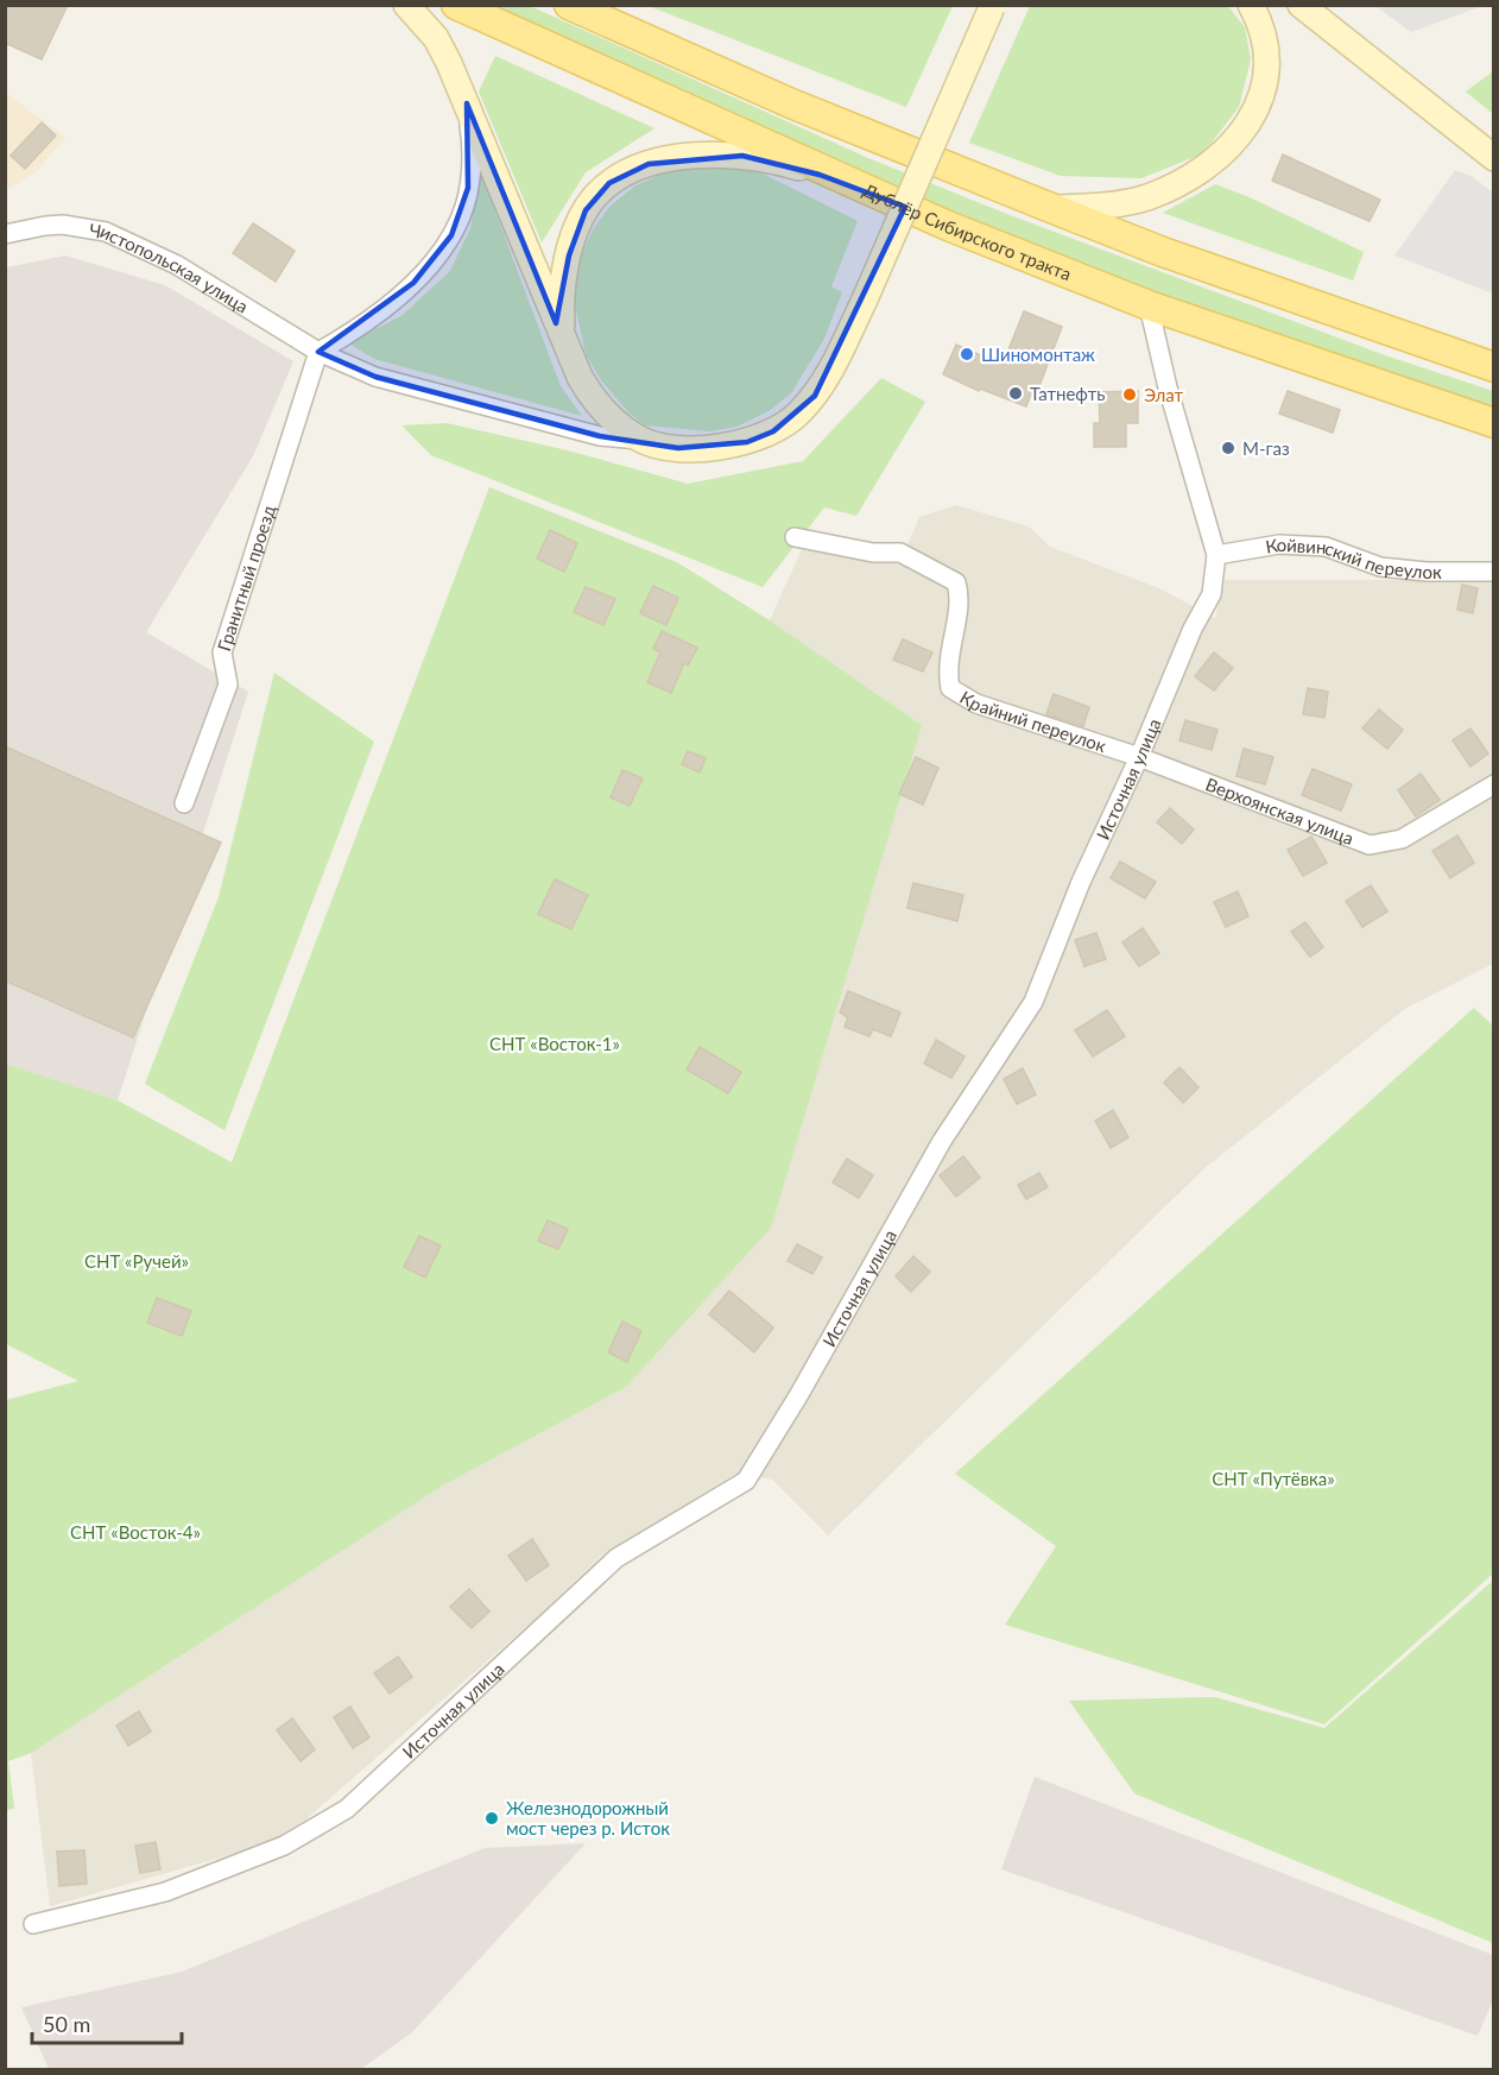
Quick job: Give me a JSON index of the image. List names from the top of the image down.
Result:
{
  "streets": {
    "main road": ["Дублёр Сибирского тракта"],
    "street": [
      "Чистопольская улица",
      "Койвинский переулок",
      "Гранитный проезд",
      "Крайний переулок",
      "Источная улица",
      "Верхоянская улица"
    ]
  },
  "crossings": [
    ["Дублёр Сибирского тракта", "Источная улица"],
    ["Чистопольская улица", "Гранитный проезд"],
    ["Койвинский переулок", "Источная улица"],
    ["Крайний переулок", "Источная улица"],
    ["Крайний переулок", "Верхоянская улица"],
    ["Источная улица", "Верхоянская улица"]
  ],
  "parks": [
    "СНТ «Восток-1»",
    "СНТ «Ручей»",
    "СНТ «Путёвка»",
    "СНТ «Восток-4»"
  ],
  "places": [
    "Шиномонтаж",
    "Татнефть",
    "Элат",
    "М-газ",
    "Железнодорожный мост через р. Исток"
  ],
  "scale_bar": "50 m"
}
